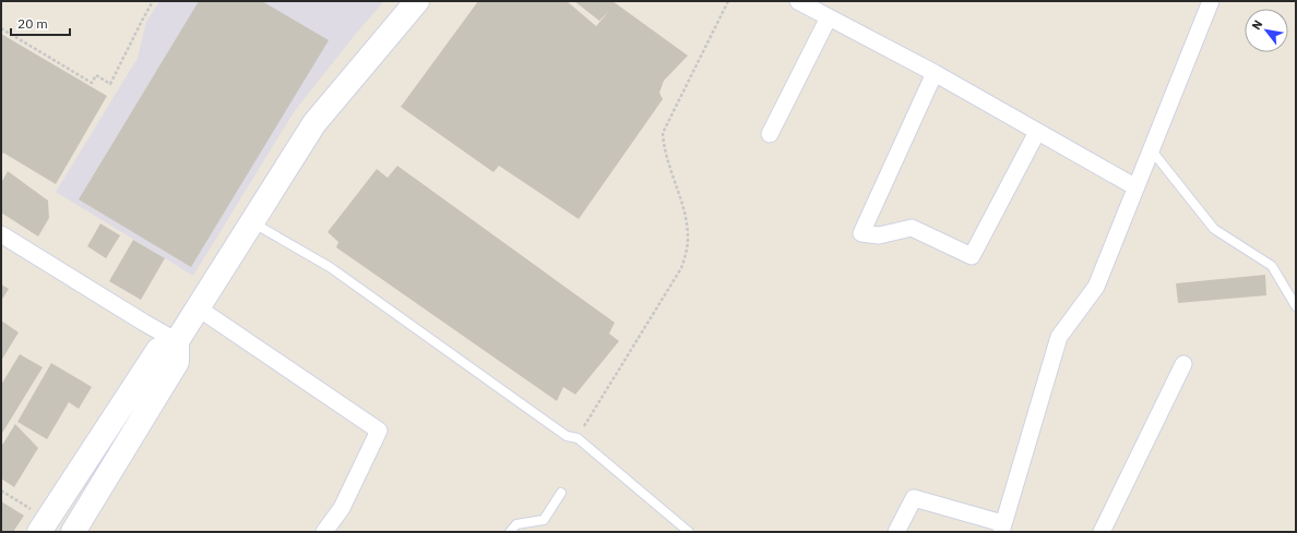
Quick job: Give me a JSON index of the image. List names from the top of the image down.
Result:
{
  "scale_bar": "20 m",
  "north": "top left"
}
